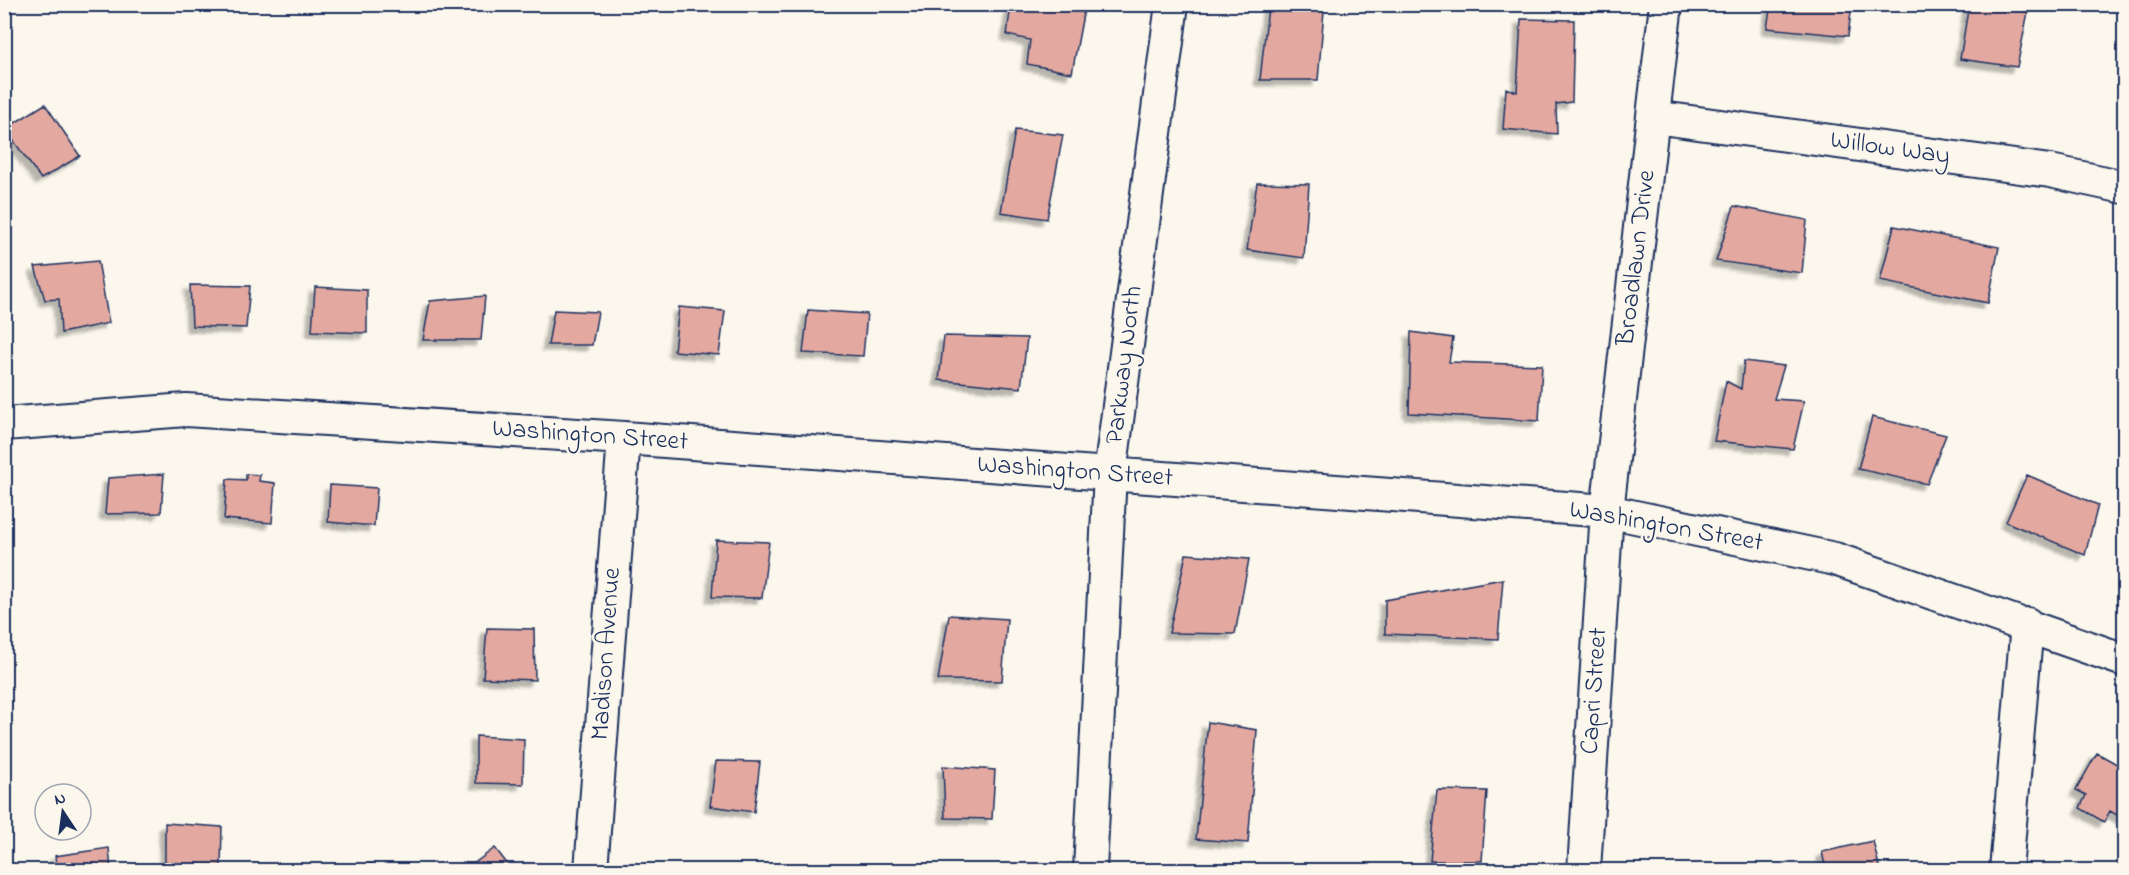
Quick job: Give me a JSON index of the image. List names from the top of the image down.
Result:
{
  "streets": {
    "street": [
      "Willow Way",
      "Broadlawn Drive",
      "Parkway North",
      "Washington Street",
      "Madison Avenue",
      "Capri Street"
    ]
  },
  "crossings": [
    ["Willow Way", "Broadlawn Drive"],
    ["Broadlawn Drive", "Washington Street"],
    ["Broadlawn Drive", "Capri Street"],
    ["Parkway North", "Washington Street"],
    ["Washington Street", "Madison Avenue"],
    ["Washington Street", "Capri Street"]
  ],
  "north": "top"
}
